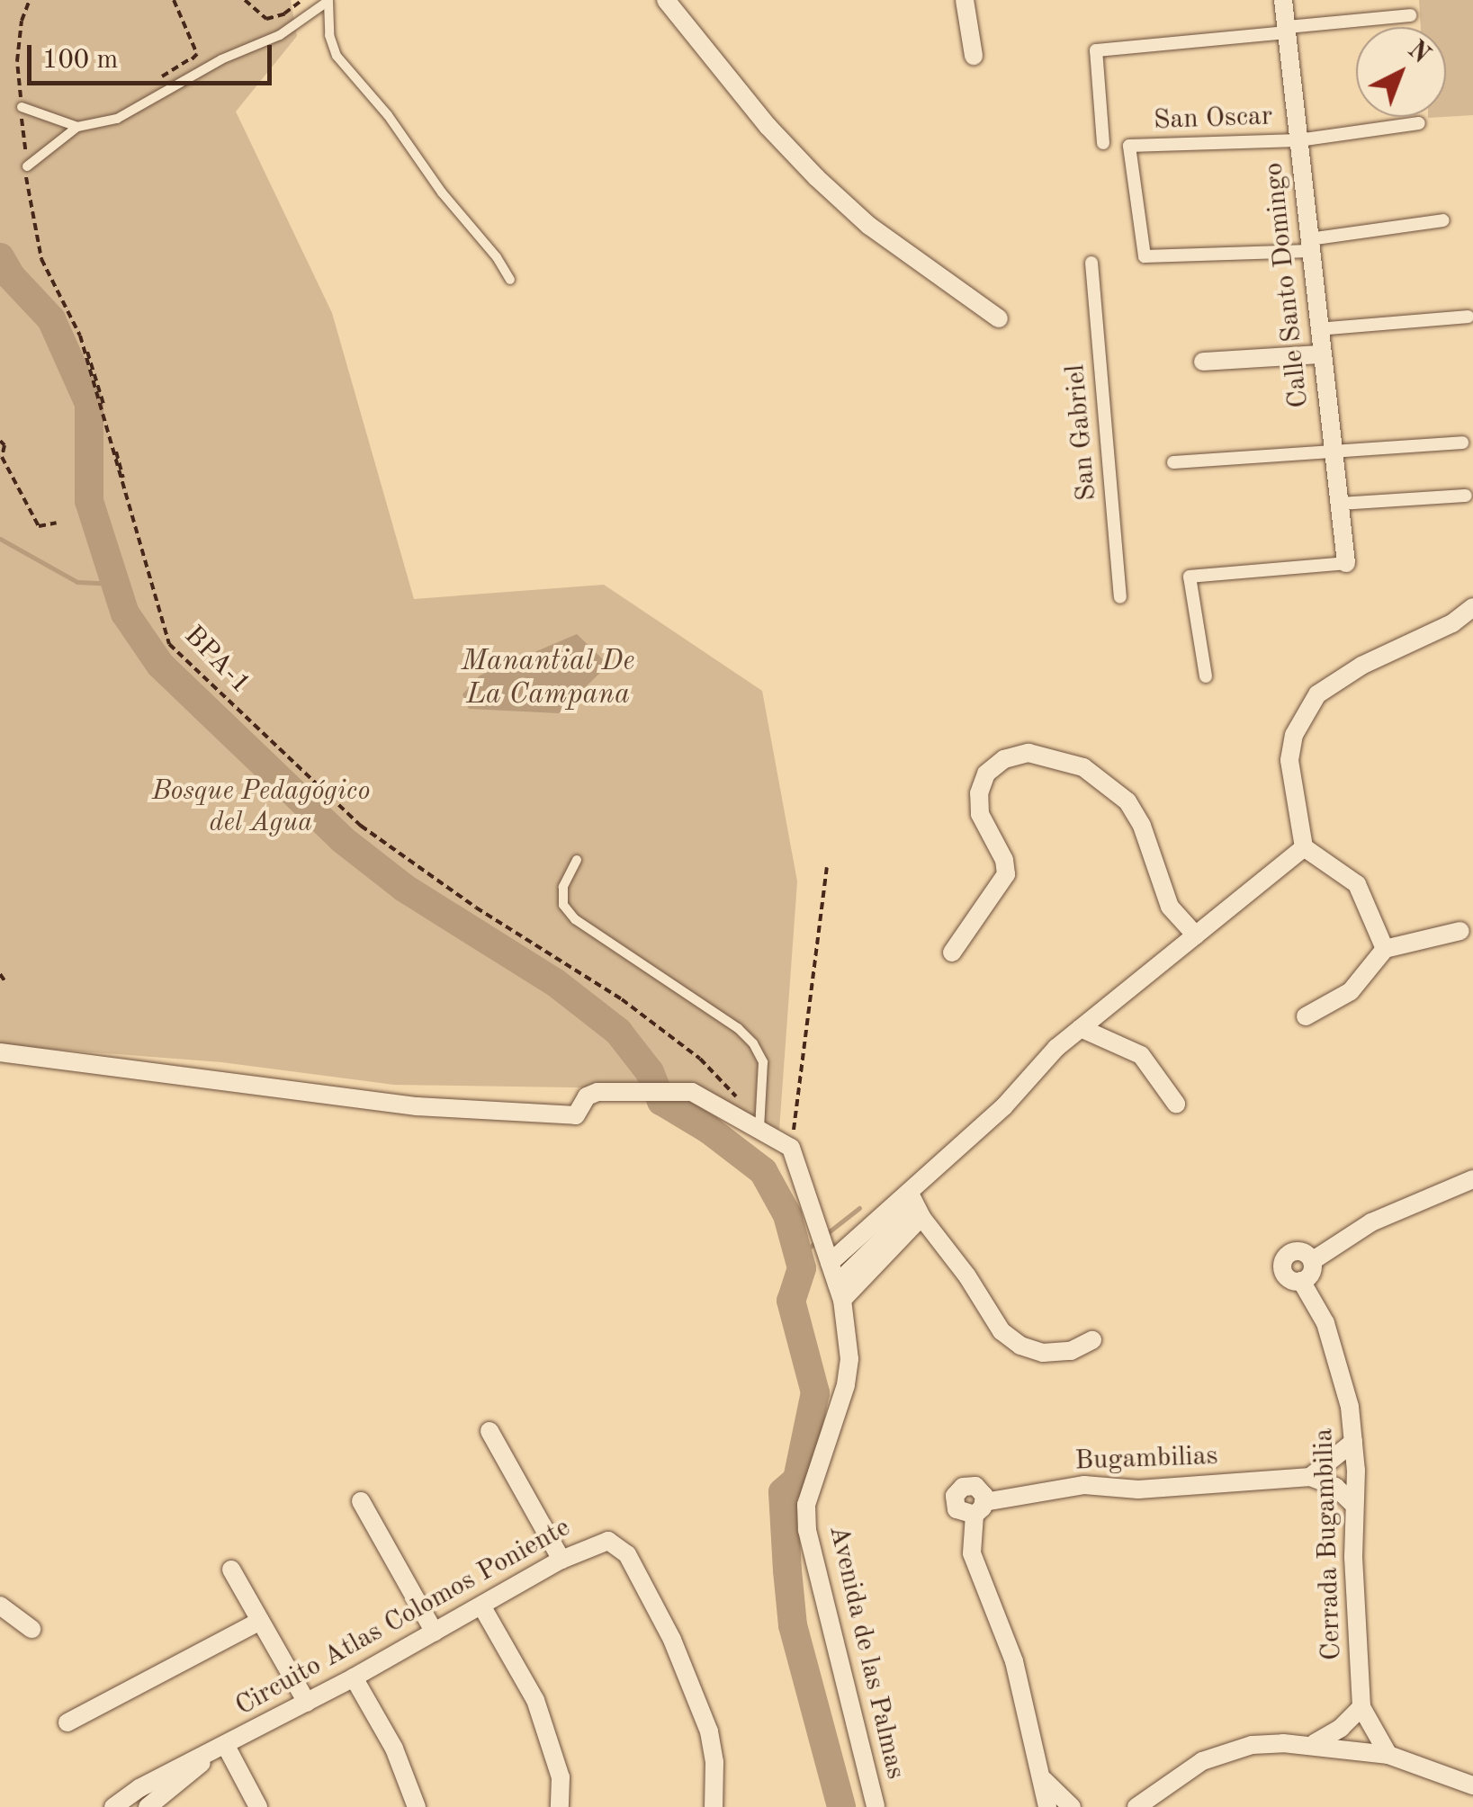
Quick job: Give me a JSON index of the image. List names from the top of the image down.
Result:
{
  "streets": {
    "street": [
      "San Oscar",
      "Calle Santo Domingo",
      "San Gabriel",
      "Bugambilias",
      "Cerrada Bugambilia",
      "Circuito Atlas Colomos Poniente",
      "Avenida de las Palmas"
    ]
  },
  "crossings": [
    ["San Oscar", "Calle Santo Domingo"]
  ],
  "water": ["Manantial De La Campana"],
  "parks": ["Bosque Pedagógico del Agua"],
  "scale_bar": "100 m",
  "north": "top right"
}
